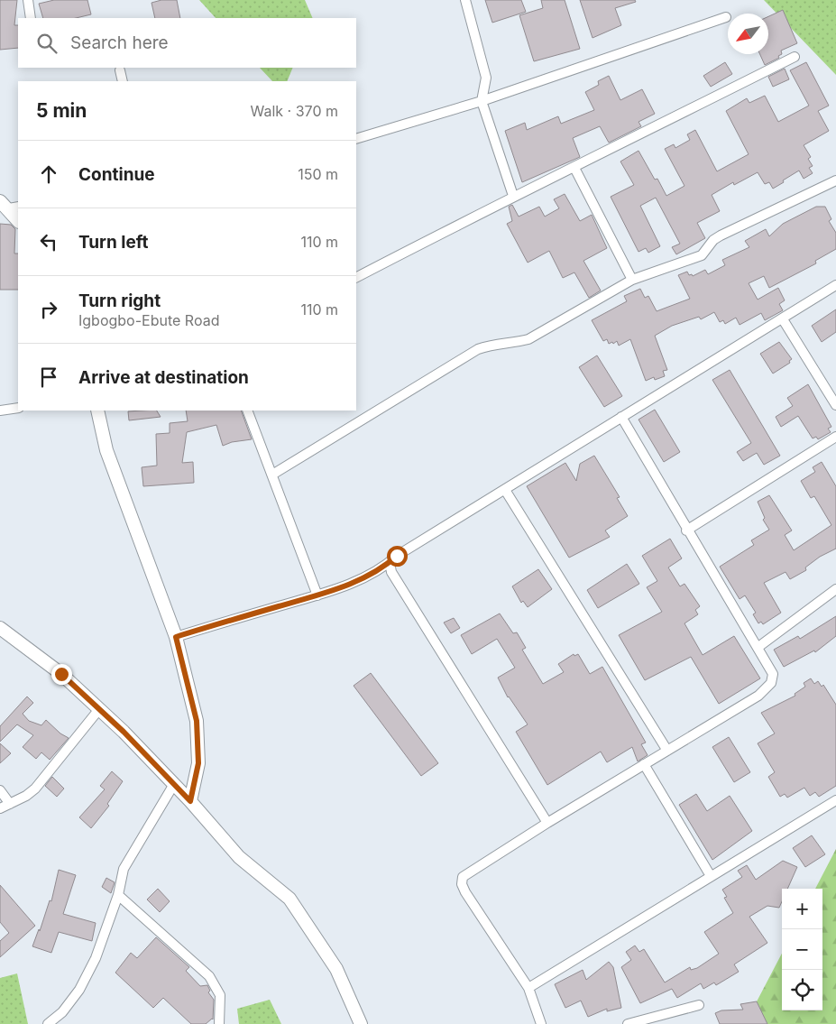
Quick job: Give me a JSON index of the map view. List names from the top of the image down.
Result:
{
  "north": "bottom left",
  "page": {
    "search": "Search here",
    "heading": ["5 min", "Walk · 370 m"],
    "list": [
      ["Continue", "150 m"],
      ["Turn left", "110 m"],
      ["Turn right", "Igbogbo-Ebute Road", "110 m"],
      "Arrive at destination"
    ],
    "map_buttons": ["+", "−"]
  }
}
